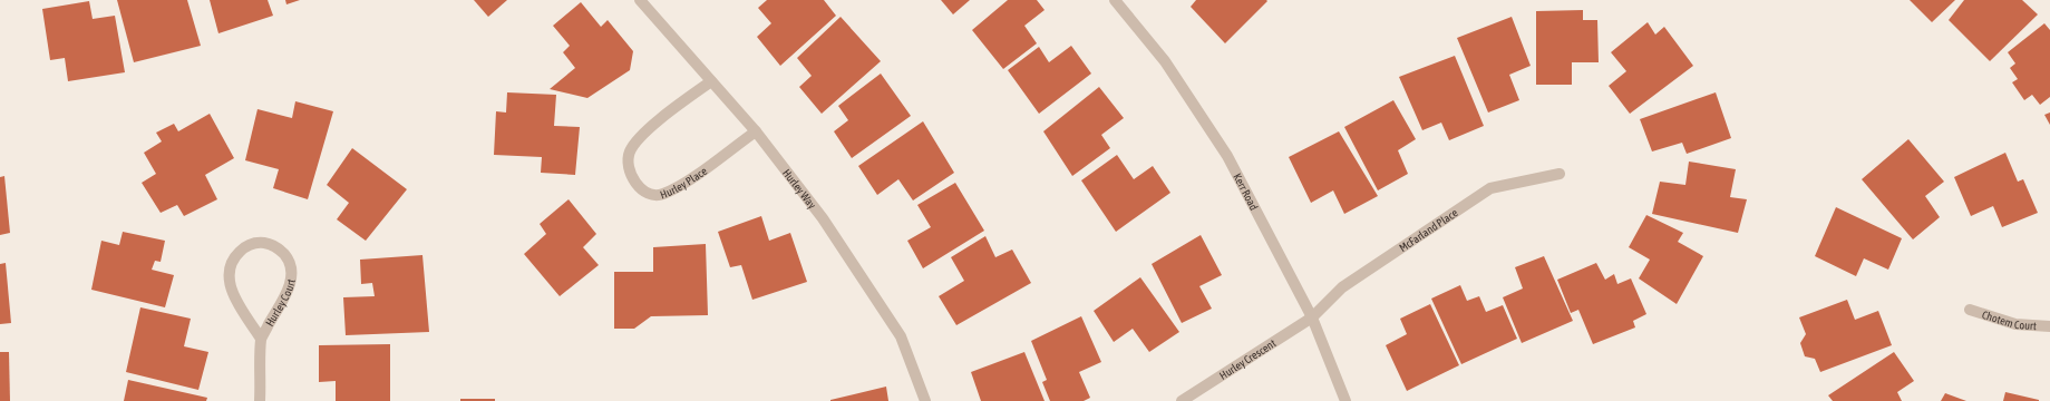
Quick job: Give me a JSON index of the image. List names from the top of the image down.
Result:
{
  "streets": {
    "street": [
      "Hurley Place",
      "Hurley Way",
      "Kerr Road",
      "McFarland Place",
      "Hurley Court",
      "Chotem Court",
      "Hurley Crescent"
    ]
  },
  "crossings": [
    ["Hurley Place", "Hurley Way"],
    ["Kerr Road", "McFarland Place"],
    ["Kerr Road", "Hurley Crescent"],
    ["McFarland Place", "Hurley Crescent"]
  ]
}
